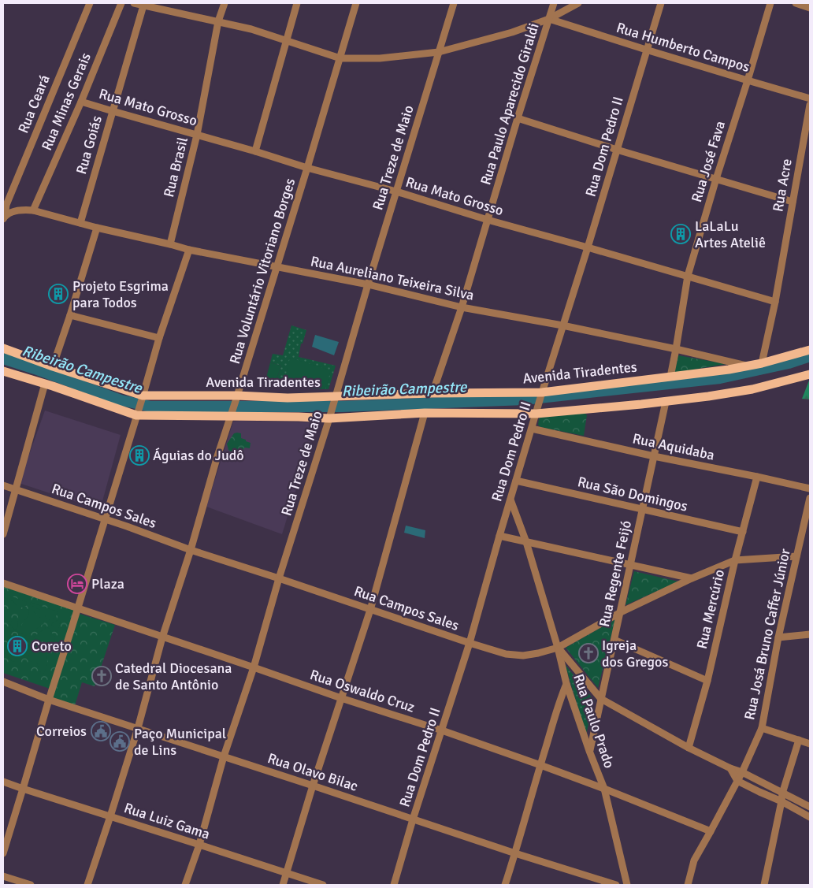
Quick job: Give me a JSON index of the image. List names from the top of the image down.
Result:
{
  "streets": {
    "main road": ["Avenida Tiradentes"],
    "street": [
      "Rua Humberto Campos",
      "Rua Minas Gerais",
      "Rua Ceará",
      "Rua Paulo Aparecido Giraldi",
      "Rua Mato Grosso",
      "Rua Goiás",
      "Rua Dom Pedro II",
      "Rua Treze de Maio",
      "Rua José Fava",
      "Rua Brasil",
      "Rua Acre",
      "Rua Voluntário Vitoriano Borges",
      "Rua Aureliano Teixeira Silva",
      "Rua Aquidaba",
      "Rua São Domingos",
      "Rua Campos Sales",
      "Rua Regente Feijó",
      "Rua Mercúrio",
      "Rua Josá Bruno Caffer Júnior",
      "Rua Oswaldo Cruz",
      "Rua Paulo Prado",
      "Rua Olavo Bilac",
      "Rua Luiz Gama"
    ]
  },
  "crossings": [
    ["Rua Humberto Campos", "Rua Paulo Aparecido Giraldi"],
    ["Rua Humberto Campos", "Rua Dom Pedro II"],
    ["Rua Humberto Campos", "Rua José Fava"],
    ["Rua Minas Gerais", "Rua Mato Grosso"],
    ["Rua Minas Gerais", "Rua Aureliano Teixeira Silva"],
    ["Rua Paulo Aparecido Giraldi", "Rua Mato Grosso"],
    ["Rua Paulo Aparecido Giraldi", "Rua Aureliano Teixeira Silva"],
    ["Rua Paulo Aparecido Giraldi", "Avenida Tiradentes"],
    ["Rua Mato Grosso", "Rua Goiás"],
    ["Rua Mato Grosso", "Rua Dom Pedro II"],
    ["Rua Mato Grosso", "Rua Treze de Maio"],
    ["Rua Mato Grosso", "Rua José Fava"],
    ["Rua Mato Grosso", "Rua Brasil"],
    ["Rua Mato Grosso", "Rua Acre"],
    ["Rua Mato Grosso", "Rua Voluntário Vitoriano Borges"],
    ["Rua Goiás", "Rua Aureliano Teixeira Silva"],
    ["Rua Dom Pedro II", "Rua Aureliano Teixeira Silva"],
    ["Rua Dom Pedro II", "Avenida Tiradentes"],
    ["Rua Dom Pedro II", "Rua Aquidaba"],
    ["Rua Dom Pedro II", "Rua São Domingos"],
    ["Rua Dom Pedro II", "Rua Campos Sales"],
    ["Rua Dom Pedro II", "Rua Oswaldo Cruz"],
    ["Rua Dom Pedro II", "Rua Paulo Prado"],
    ["Rua Dom Pedro II", "Rua Olavo Bilac"],
    ["Rua Treze de Maio", "Rua Aureliano Teixeira Silva"],
    ["Rua Treze de Maio", "Avenida Tiradentes"],
    ["Rua Treze de Maio", "Rua Campos Sales"],
    ["Rua Treze de Maio", "Rua Oswaldo Cruz"],
    ["Rua Treze de Maio", "Rua Olavo Bilac"],
    ["Rua Treze de Maio", "Rua Luiz Gama"],
    ["Rua José Fava", "Rua Aureliano Teixeira Silva"],
    ["Rua José Fava", "Avenida Tiradentes"],
    ["Rua Brasil", "Rua Aureliano Teixeira Silva"],
    ["Rua Acre", "Avenida Tiradentes"],
    ["Rua Voluntário Vitoriano Borges", "Rua Aureliano Teixeira Silva"],
    ["Rua Voluntário Vitoriano Borges", "Avenida Tiradentes"],
    ["Rua Voluntário Vitoriano Borges", "Rua Campos Sales"],
    ["Rua Voluntário Vitoriano Borges", "Rua Oswaldo Cruz"],
    ["Rua Voluntário Vitoriano Borges", "Rua Olavo Bilac"],
    ["Rua Voluntário Vitoriano Borges", "Rua Luiz Gama"],
    ["Rua Aureliano Teixeira Silva", "Avenida Tiradentes"],
    ["Rua Aquidaba", "Rua Regente Feijó"],
    ["Rua Aquidaba", "Rua Mercúrio"],
    ["Rua São Domingos", "Rua Regente Feijó"],
    ["Rua São Domingos", "Rua Mercúrio"],
    ["Rua Campos Sales", "Rua Regente Feijó"],
    ["Rua Campos Sales", "Rua Mercúrio"],
    ["Rua Campos Sales", "Rua Josá Bruno Caffer Júnior"],
    ["Rua Campos Sales", "Rua Paulo Prado"],
    ["Rua Regente Feijó", "Rua Paulo Prado"],
    ["Rua Josá Bruno Caffer Júnior", "Rua Oswaldo Cruz"],
    ["Rua Oswaldo Cruz", "Rua Paulo Prado"]
  ],
  "water": ["Ribeirão Campestre"],
  "places": {
    "building": [
      "LaLaLu Artes Ateliê",
      "Projeto Esgrima para Todos",
      "Águias do Judô",
      "Coreto"
    ],
    "hotel": ["Plaza"],
    "church": ["Igreja dos Gregos", "Catedral Diocesana de Santo Antônio"],
    "public building": ["Correios", "Paço Municipal de Lins"]
  }
}
